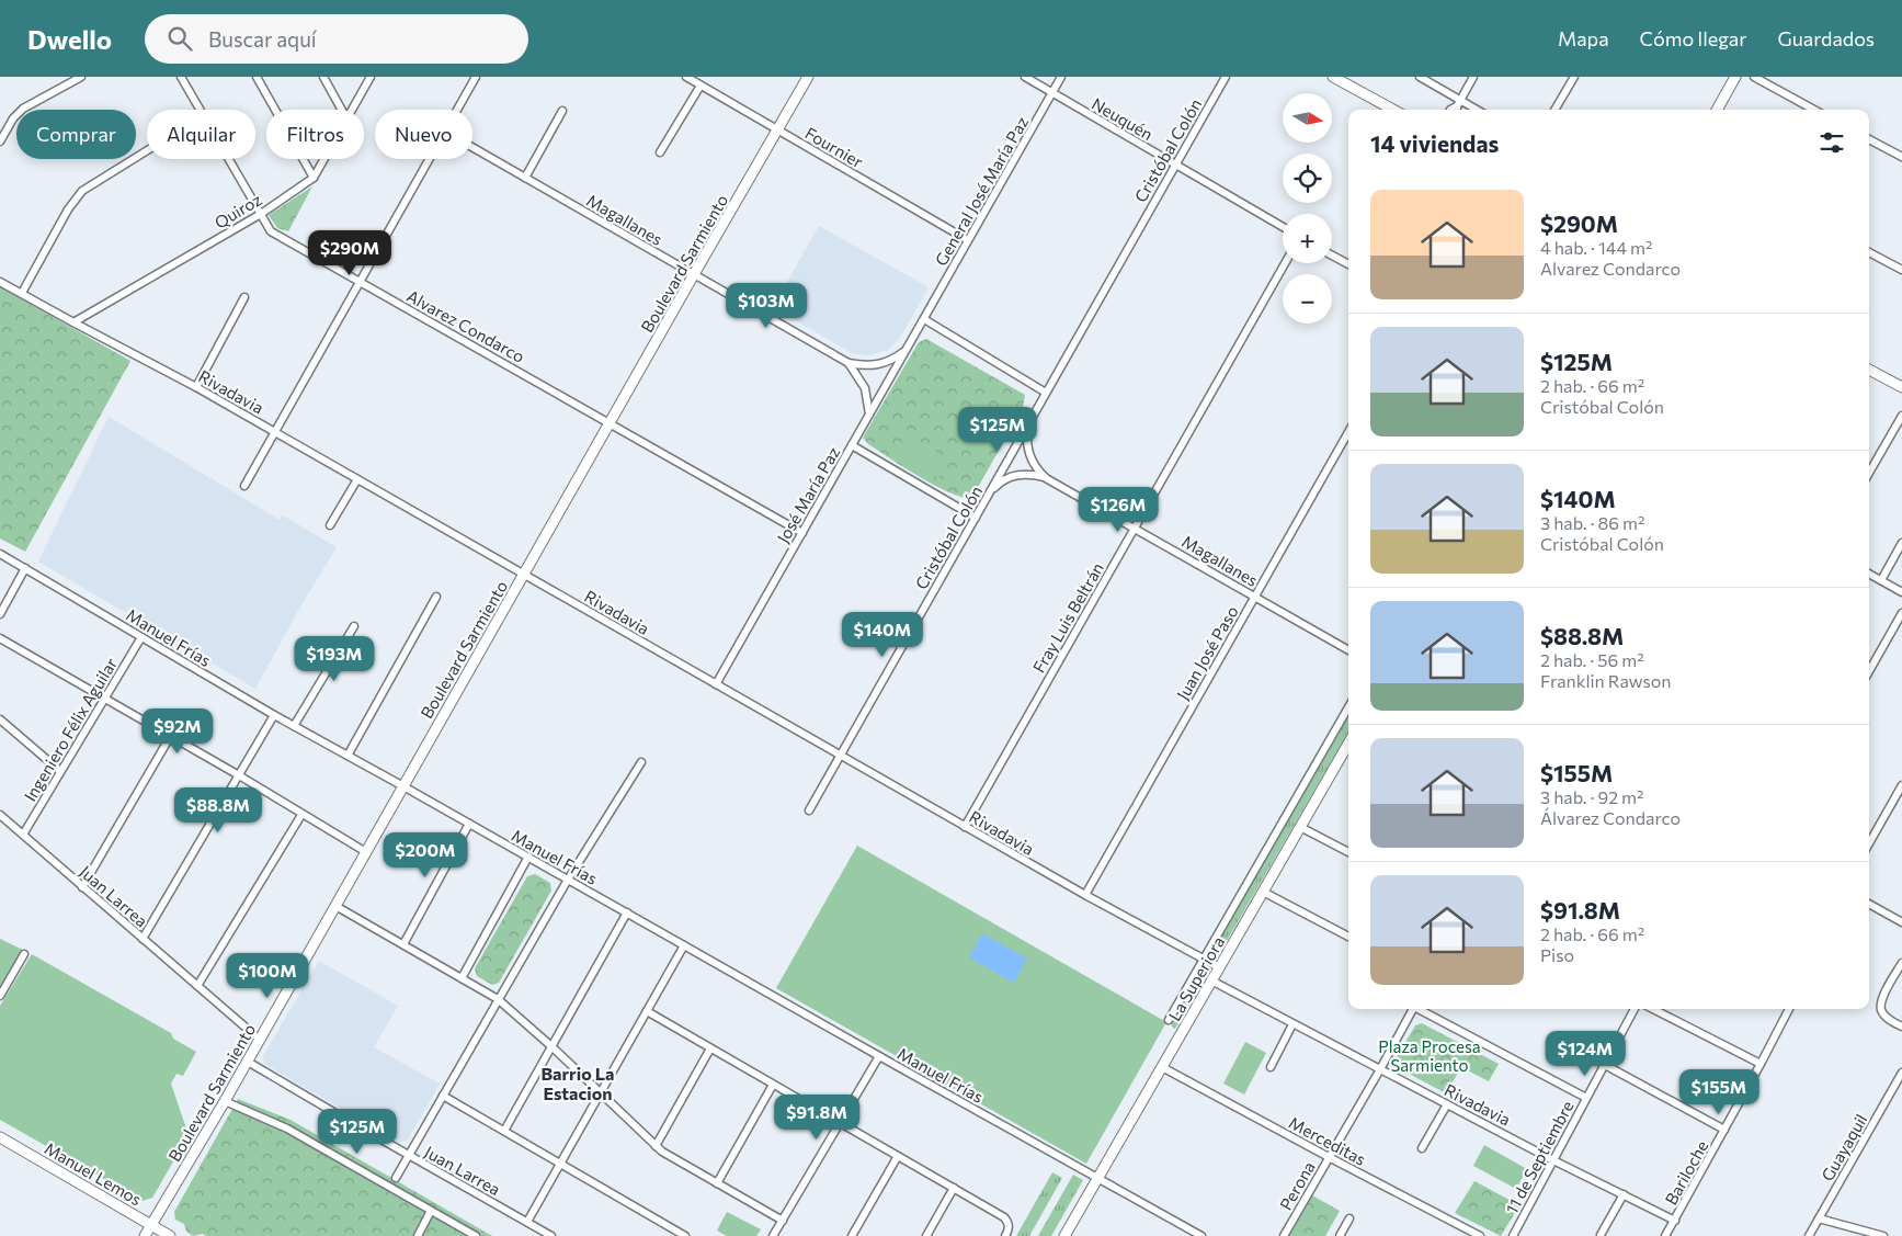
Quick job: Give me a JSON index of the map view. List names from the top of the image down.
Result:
{
  "streets": {
    "street": [
      "Neuquén",
      "Fournier",
      "Cristóbal Colón",
      "General José María Paz",
      "Quiroz",
      "Magallanes",
      "Boulevard Sarmiento",
      "Alvarez Condarco",
      "Rivadavia",
      "José María Paz",
      "Fray Luis Beltrán",
      "Manuel Frías",
      "Juan José Paso",
      "Ingeniero Félix Aguilar",
      "Juan Larrea",
      "La Superiora",
      "Merceditas",
      "Guayaquil",
      "11 de Septiembre",
      "Bariloche",
      "Manuel Lemos",
      "Perona"
    ]
  },
  "crossings": [
    ["Neuquén", "Cristóbal Colón"],
    ["Neuquén", "General José María Paz"],
    ["Fournier", "General José María Paz"],
    ["Fournier", "Boulevard Sarmiento"],
    ["Cristóbal Colón", "Magallanes"],
    ["Cristóbal Colón", "Rivadavia"],
    ["General José María Paz", "José María Paz"],
    ["Quiroz", "Alvarez Condarco"],
    ["Quiroz", "Rivadavia"],
    ["Magallanes", "Boulevard Sarmiento"],
    ["Magallanes", "Fray Luis Beltrán"],
    ["Magallanes", "Juan José Paso"],
    ["Boulevard Sarmiento", "Alvarez Condarco"],
    ["Boulevard Sarmiento", "Rivadavia"],
    ["Boulevard Sarmiento", "Manuel Frías"],
    ["Boulevard Sarmiento", "Juan Larrea"],
    ["Boulevard Sarmiento", "Manuel Lemos"],
    ["Alvarez Condarco", "José María Paz"],
    ["Rivadavia", "José María Paz"],
    ["Rivadavia", "Fray Luis Beltrán"],
    ["Rivadavia", "Juan José Paso"],
    ["Rivadavia", "La Superiora"],
    ["Rivadavia", "11 de Septiembre"],
    ["Rivadavia", "Bariloche"],
    ["Rivadavia", "Perona"],
    ["Manuel Frías", "Ingeniero Félix Aguilar"],
    ["Manuel Frías", "La Superiora"],
    ["Ingeniero Félix Aguilar", "Juan Larrea"],
    ["La Superiora", "Merceditas"],
    ["Merceditas", "Perona"]
  ],
  "districts": ["Barrio La Estacion"],
  "parks": ["Plaza Procesa Sarmiento"],
  "north": "right",
  "page": {
    "header": "Dwello",
    "search": "Buscar aquí",
    "nav": ["Mapa", "Cómo llegar", "Guardados"],
    "map_buttons": ["+", "−"],
    "chip": [
      "Comprar",
      "Alquilar",
      "Filtros",
      "Nuevo"
    ],
    "heading": "14 viviendas",
    "list": [
      {
        "name": "$290M",
        "note": "4 hab. · 144 m² · Alvarez Condarco"
      },
      {
        "name": "$125M",
        "note": "2 hab. · 66 m² · Cristóbal Colón"
      },
      {
        "name": "$140M",
        "note": "3 hab. · 86 m² · Cristóbal Colón"
      },
      {
        "name": "$88.8M",
        "note": "2 hab. · 56 m² · Franklin Rawson"
      },
      {
        "name": "$155M",
        "note": "3 hab. · 92 m² · Álvarez Condarco"
      },
      {
        "name": "$91.8M",
        "note": "2 hab. · 66 m² · Piso"
      }
    ],
    "price": [
      "$290M",
      "$103M",
      "$125M",
      "$126M",
      "$140M",
      "$193M",
      "$92M",
      "$88.8M",
      "$200M",
      "$100M",
      "$124M",
      "$155M",
      "$91.8M",
      "$125M"
    ]
  }
}
